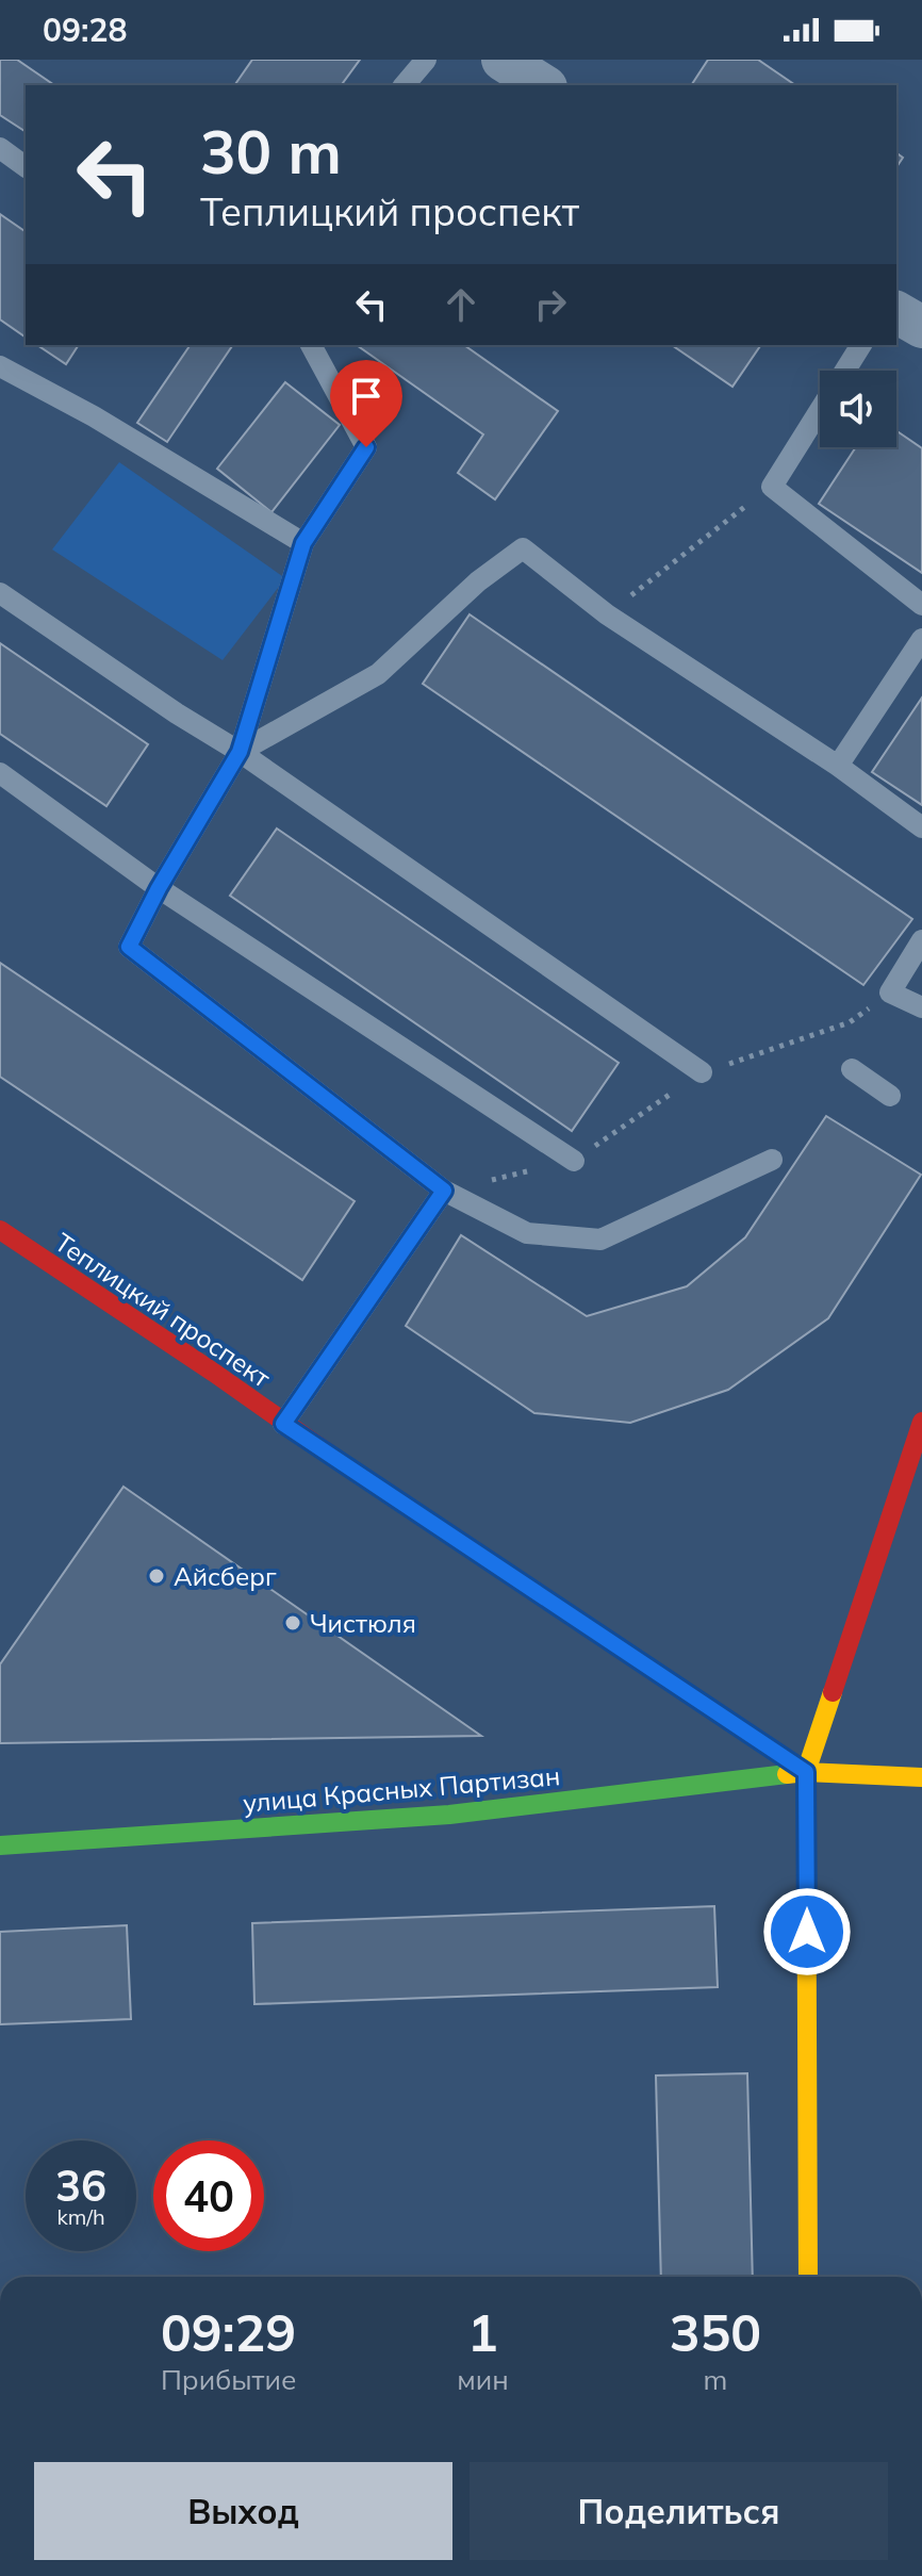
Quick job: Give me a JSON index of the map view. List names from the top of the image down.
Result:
{
  "streets": {
    "street": ["Теплицкий проспект", "улица Красных Партизан"]
  },
  "crossings": [
    ["Теплицкий проспект", "улица Красных Партизан"]
  ],
  "places": ["Айсберг", "Чистюля"],
  "page": {
    "status": "09:28",
    "turn": ["30 m", "Теплицкий проспект"],
    "speed": "36 km/h",
    "limit": "40",
    "eta": [
      "09:29",
      "Прибытие",
      "1",
      "мин",
      "350",
      "m"
    ],
    "buttons": ["Выход", "Поделиться"]
  }
}
